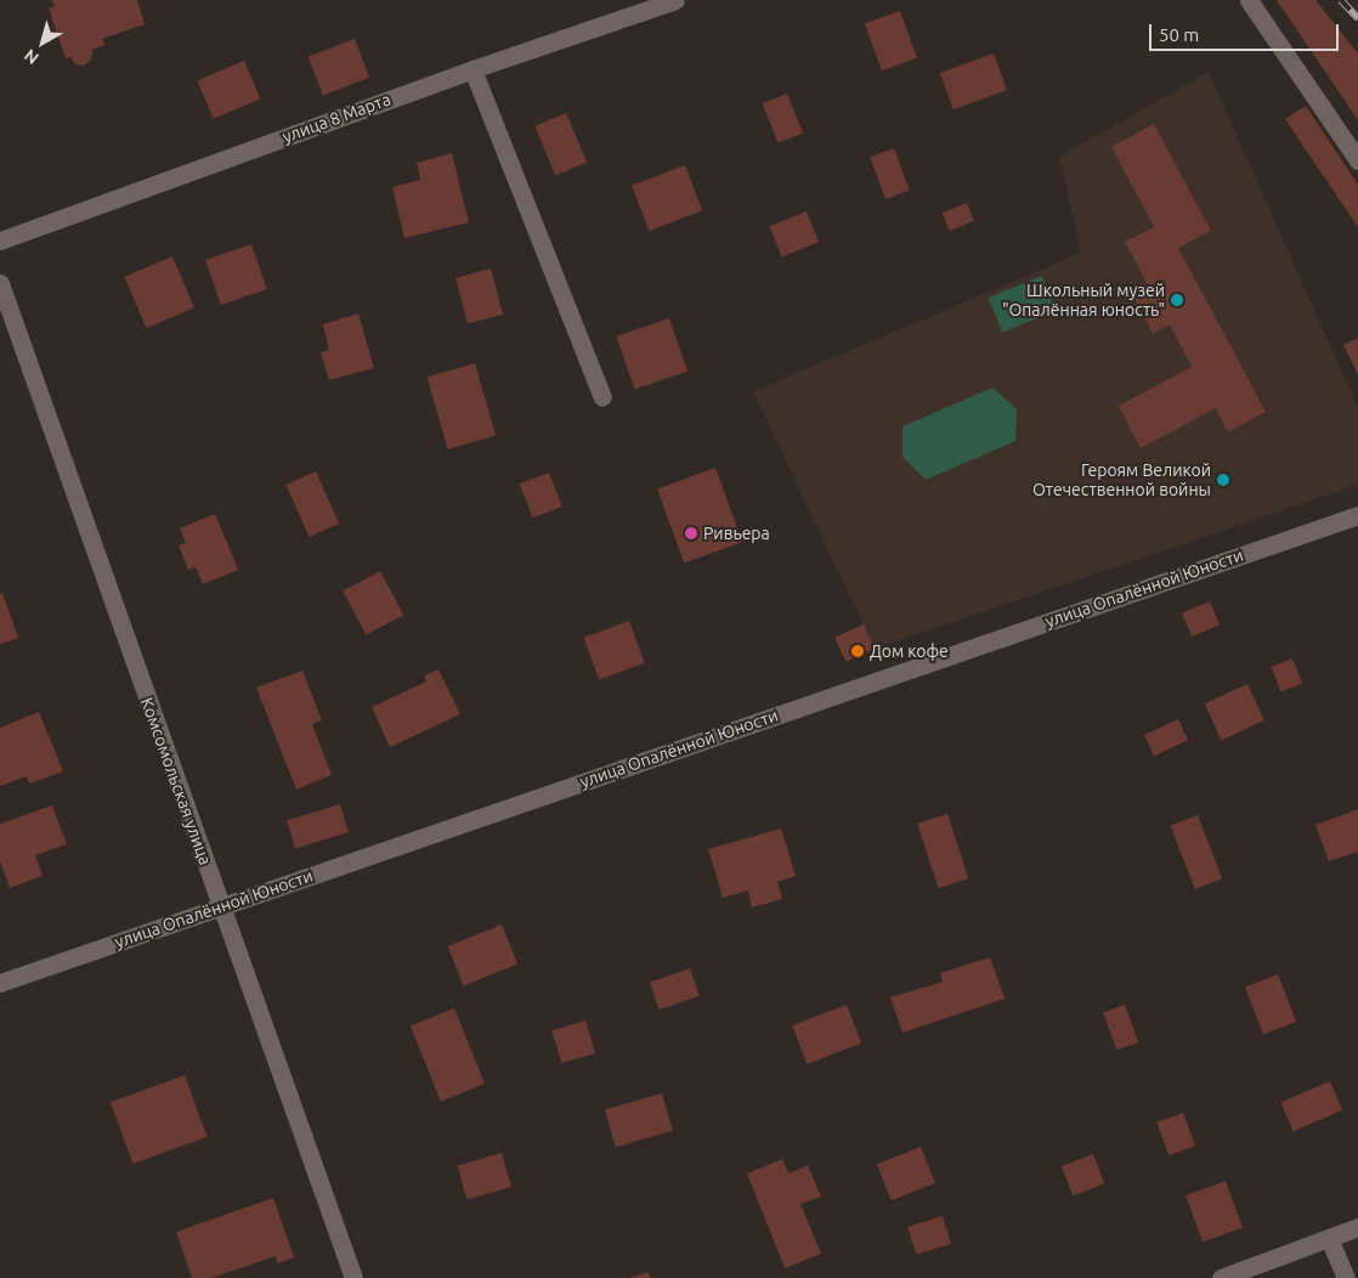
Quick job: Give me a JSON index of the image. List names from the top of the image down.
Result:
{
  "streets": {
    "street": ["улица 8 Марта", "улица Опалённой Юности", "Комсомольская улица"]
  },
  "crossings": [
    ["улица Опалённой Юности", "Комсомольская улица"]
  ],
  "places": [
    "Школьный музей \"Опалённая юность\"",
    "Героям Великой Отечественной войны",
    "Ривьера",
    "Дом кофе"
  ],
  "scale_bar": "50 m",
  "north": "bottom left"
}
